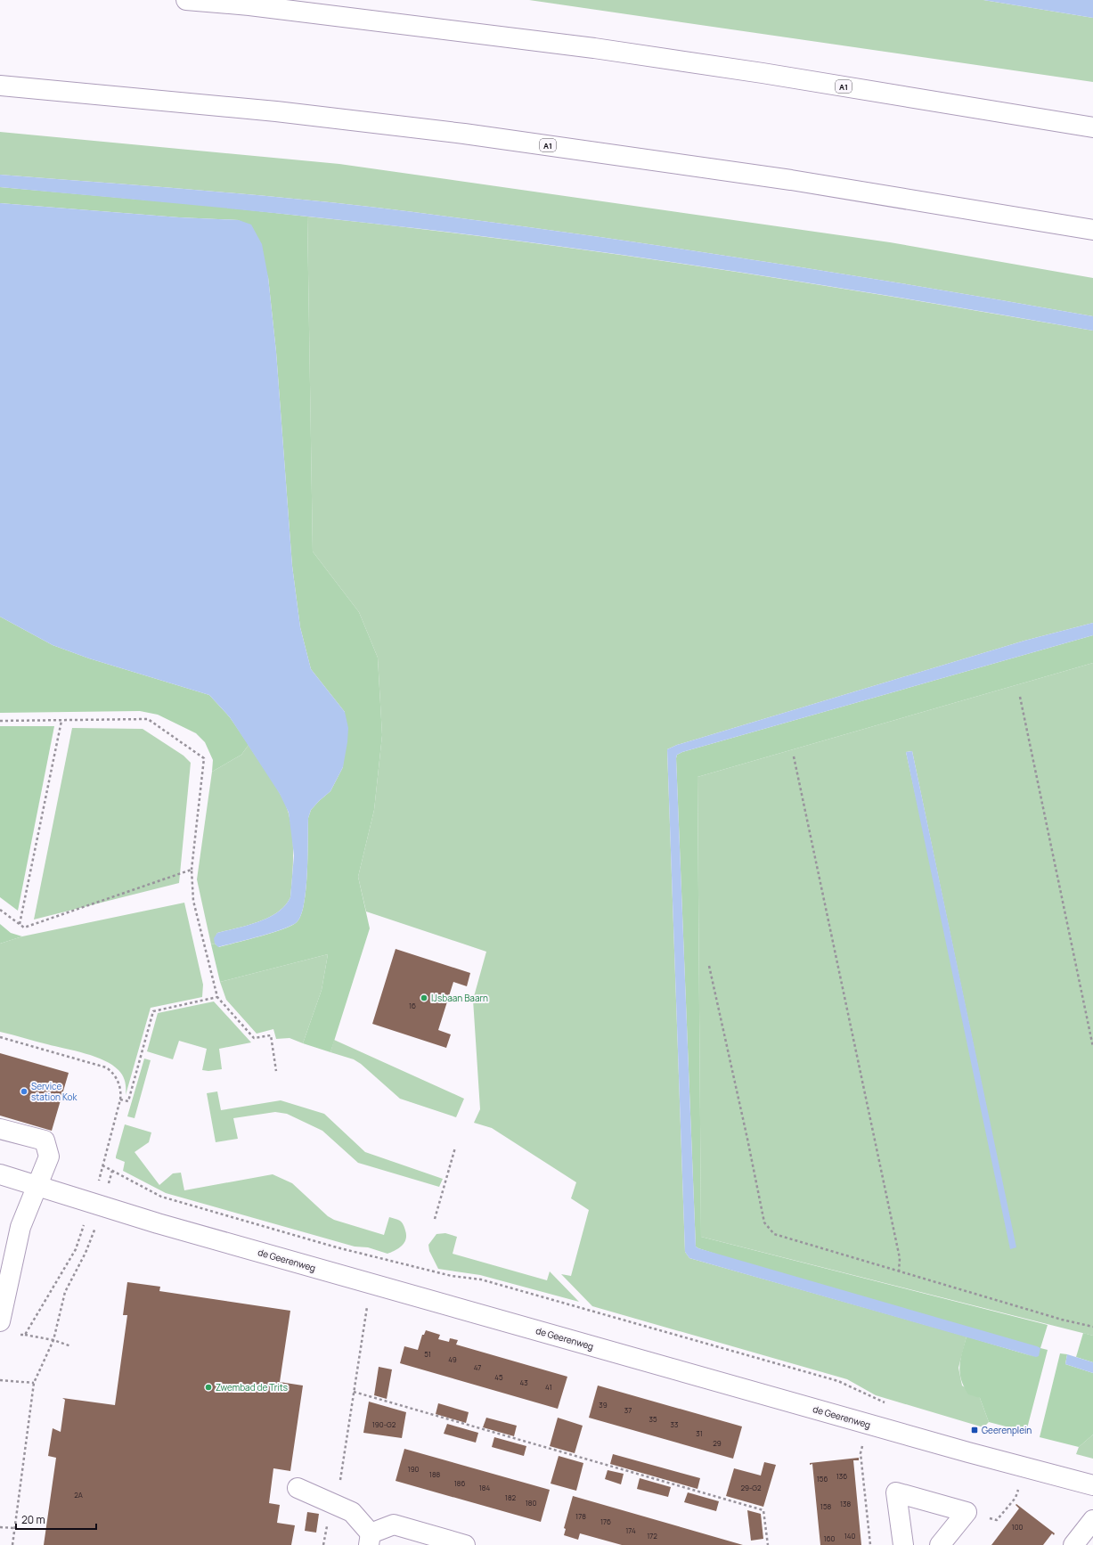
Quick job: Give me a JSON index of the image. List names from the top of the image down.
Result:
{
  "streets": {
    "main road": ["A1", "de Geerenweg"]
  },
  "places": {
    "other": ["IJsbaan Baarn", "Service station Kok", "Zwembad de Trits"],
    "transit": ["Geerenplein"]
  },
  "house_numbers": [
    "16",
    "51",
    "49",
    "47",
    "45",
    "43",
    "41",
    "39",
    "37",
    "35",
    "190-G2",
    "33",
    "31",
    "29",
    "190",
    "188",
    "136",
    "156",
    "186",
    "184",
    "29-G2",
    "2A",
    "182",
    "180",
    "138",
    "158",
    "178",
    "176",
    "100",
    "174",
    "172",
    "140",
    "160"
  ],
  "scale_bar": "20 m"
}
